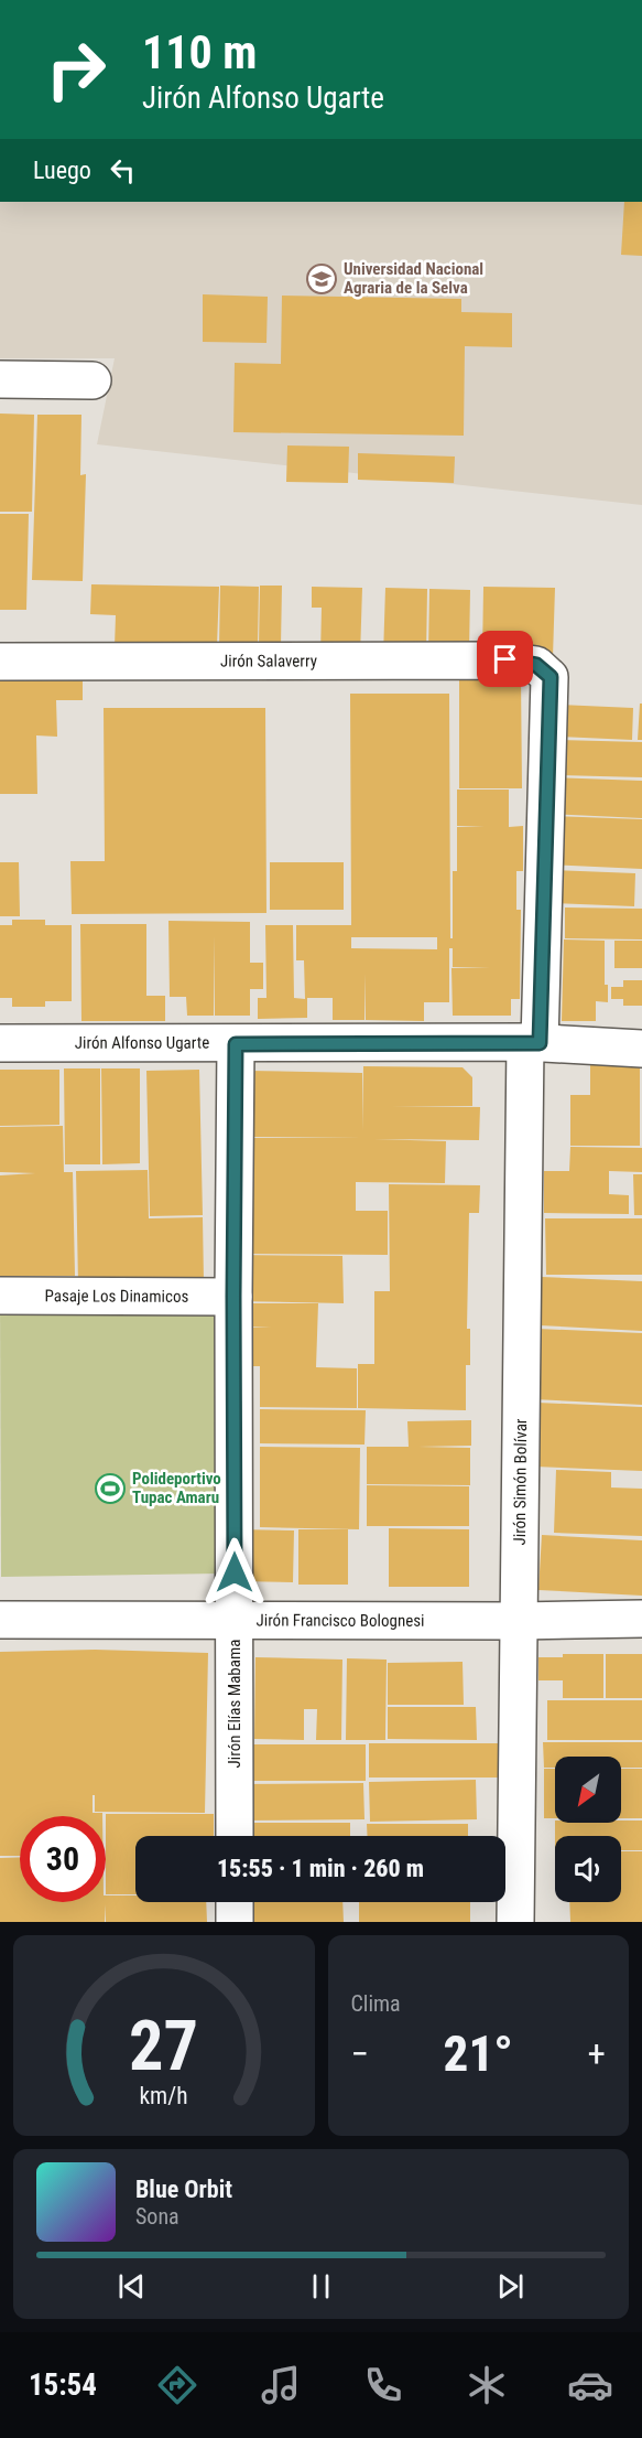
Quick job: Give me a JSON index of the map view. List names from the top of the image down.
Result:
{
  "streets": {
    "street": [
      "Jirón Salaverry",
      "Jirón Alfonso Ugarte",
      "Pasaje Los Dinamicos",
      "Jirón Simón Bolívar",
      "Jirón Francisco Bolognesi",
      "Jirón Elías Mabama"
    ]
  },
  "crossings": [
    ["Jirón Salaverry", "Jirón Simón Bolívar"],
    ["Jirón Alfonso Ugarte", "Jirón Simón Bolívar"],
    ["Jirón Alfonso Ugarte", "Jirón Elías Mabama"],
    ["Pasaje Los Dinamicos", "Jirón Elías Mabama"],
    ["Jirón Simón Bolívar", "Jirón Francisco Bolognesi"],
    ["Jirón Francisco Bolognesi", "Jirón Elías Mabama"]
  ],
  "places": {
    "school or university": ["Universidad Nacional Agraria de la Selva"],
    "sports": ["Polideportivo Tupac Amaru"]
  },
  "north": "bottom left",
  "page": {
    "turn": ["110 m", "Jirón Alfonso Ugarte"],
    "then": "Luego",
    "limit": "30",
    "trip": "15:55 · 1 min · 260 m",
    "tile": "Clima",
    "heat": ["−", "21°", "+"],
    "song": ["Blue Orbit", "Sona"],
    "tabs": "15:54",
    "gauge": ["27", "km/h"]
  }
}
